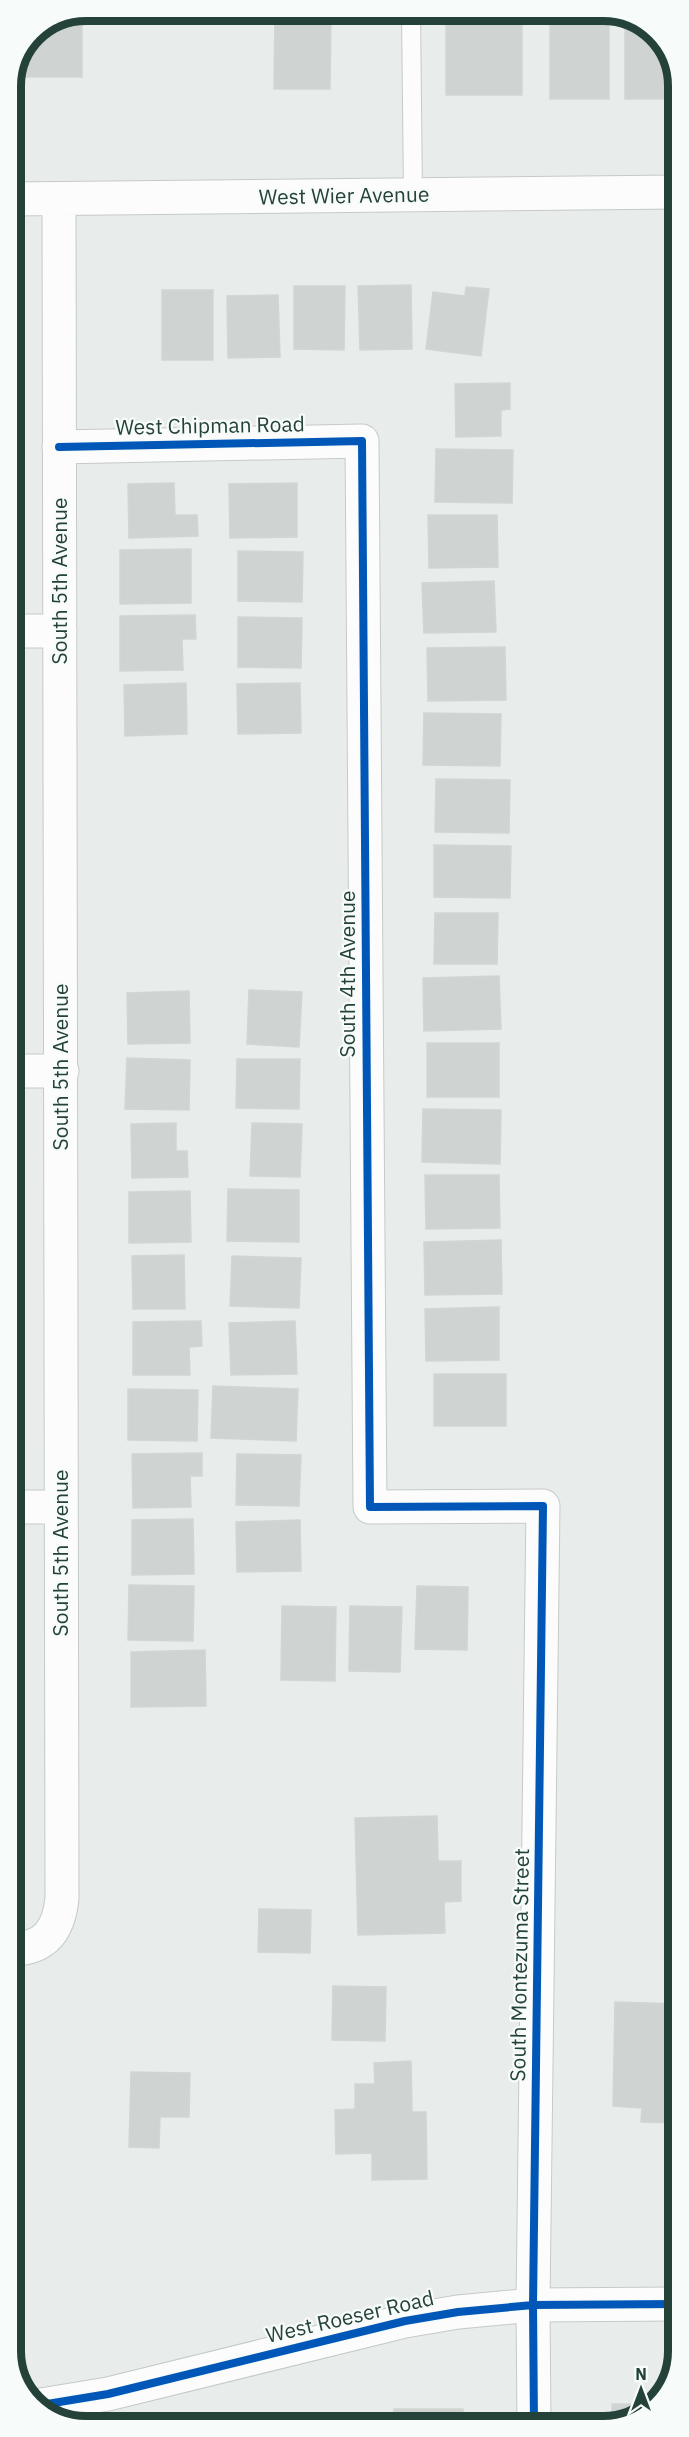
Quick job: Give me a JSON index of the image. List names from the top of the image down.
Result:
{
  "streets": {
    "street": [
      "West Wier Avenue",
      "West Chipman Road",
      "South 5th Avenue",
      "South 4th Avenue",
      "South Montezuma Street",
      "West Roeser Road"
    ]
  },
  "crossings": [
    ["West Wier Avenue", "South 5th Avenue"],
    ["West Chipman Road", "South 5th Avenue"],
    ["West Chipman Road", "South 4th Avenue"],
    ["South 4th Avenue", "South Montezuma Street"],
    ["South Montezuma Street", "West Roeser Road"]
  ],
  "north": "top"
}
